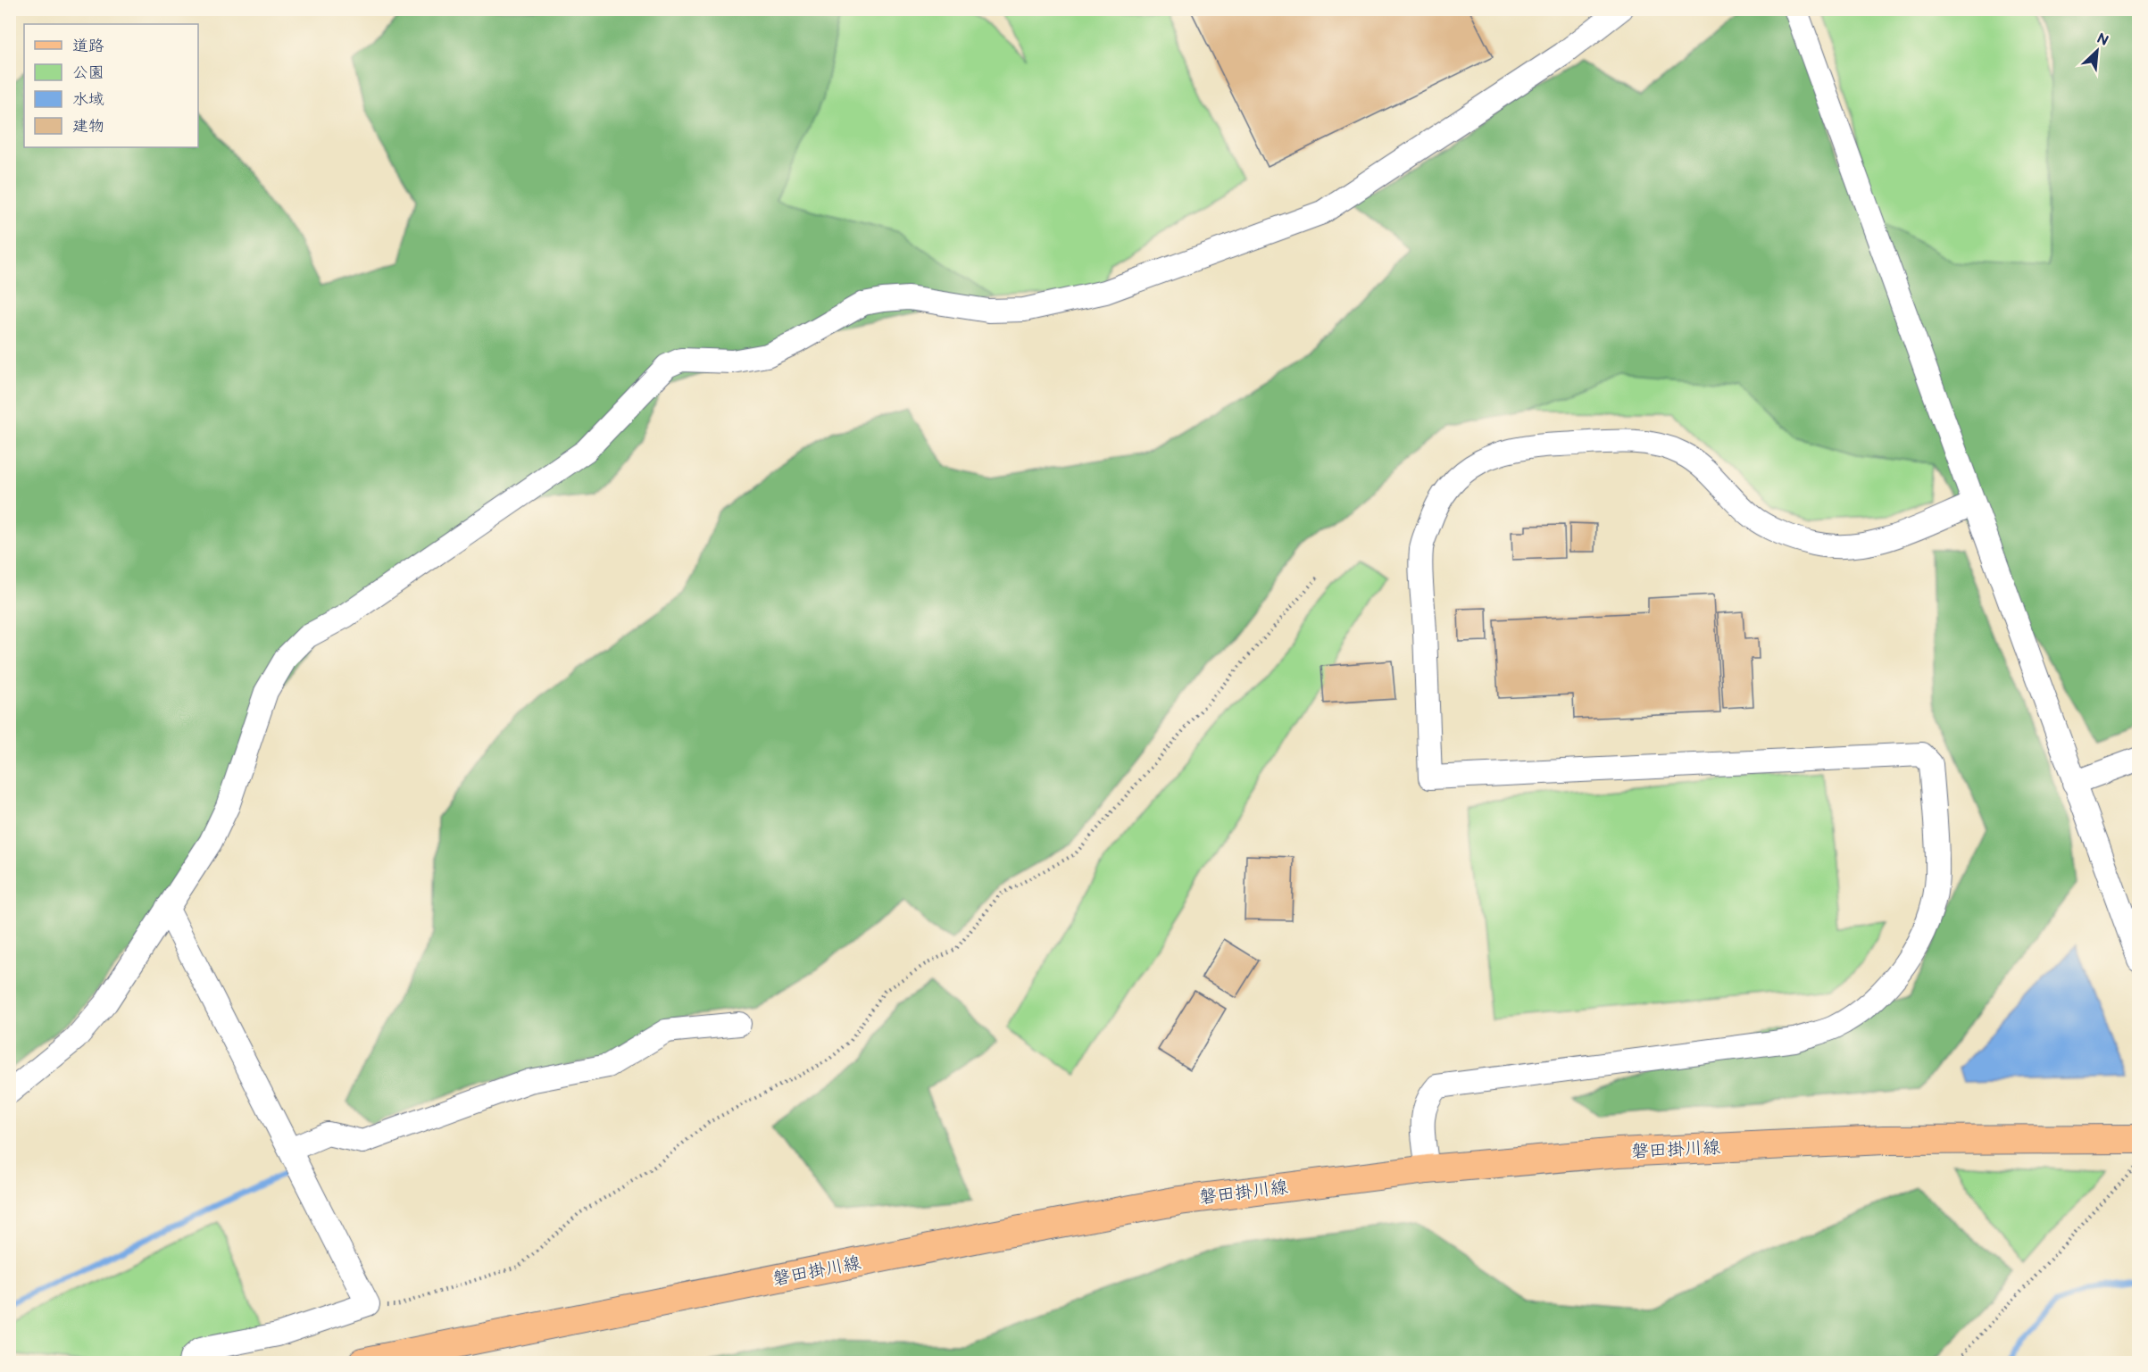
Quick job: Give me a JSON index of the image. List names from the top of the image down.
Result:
{
  "streets": {
    "main road": ["磐田掛川線"]
  },
  "legend": [
    "道路",
    "公園",
    "水域",
    "建物"
  ],
  "north": "top right"
}
